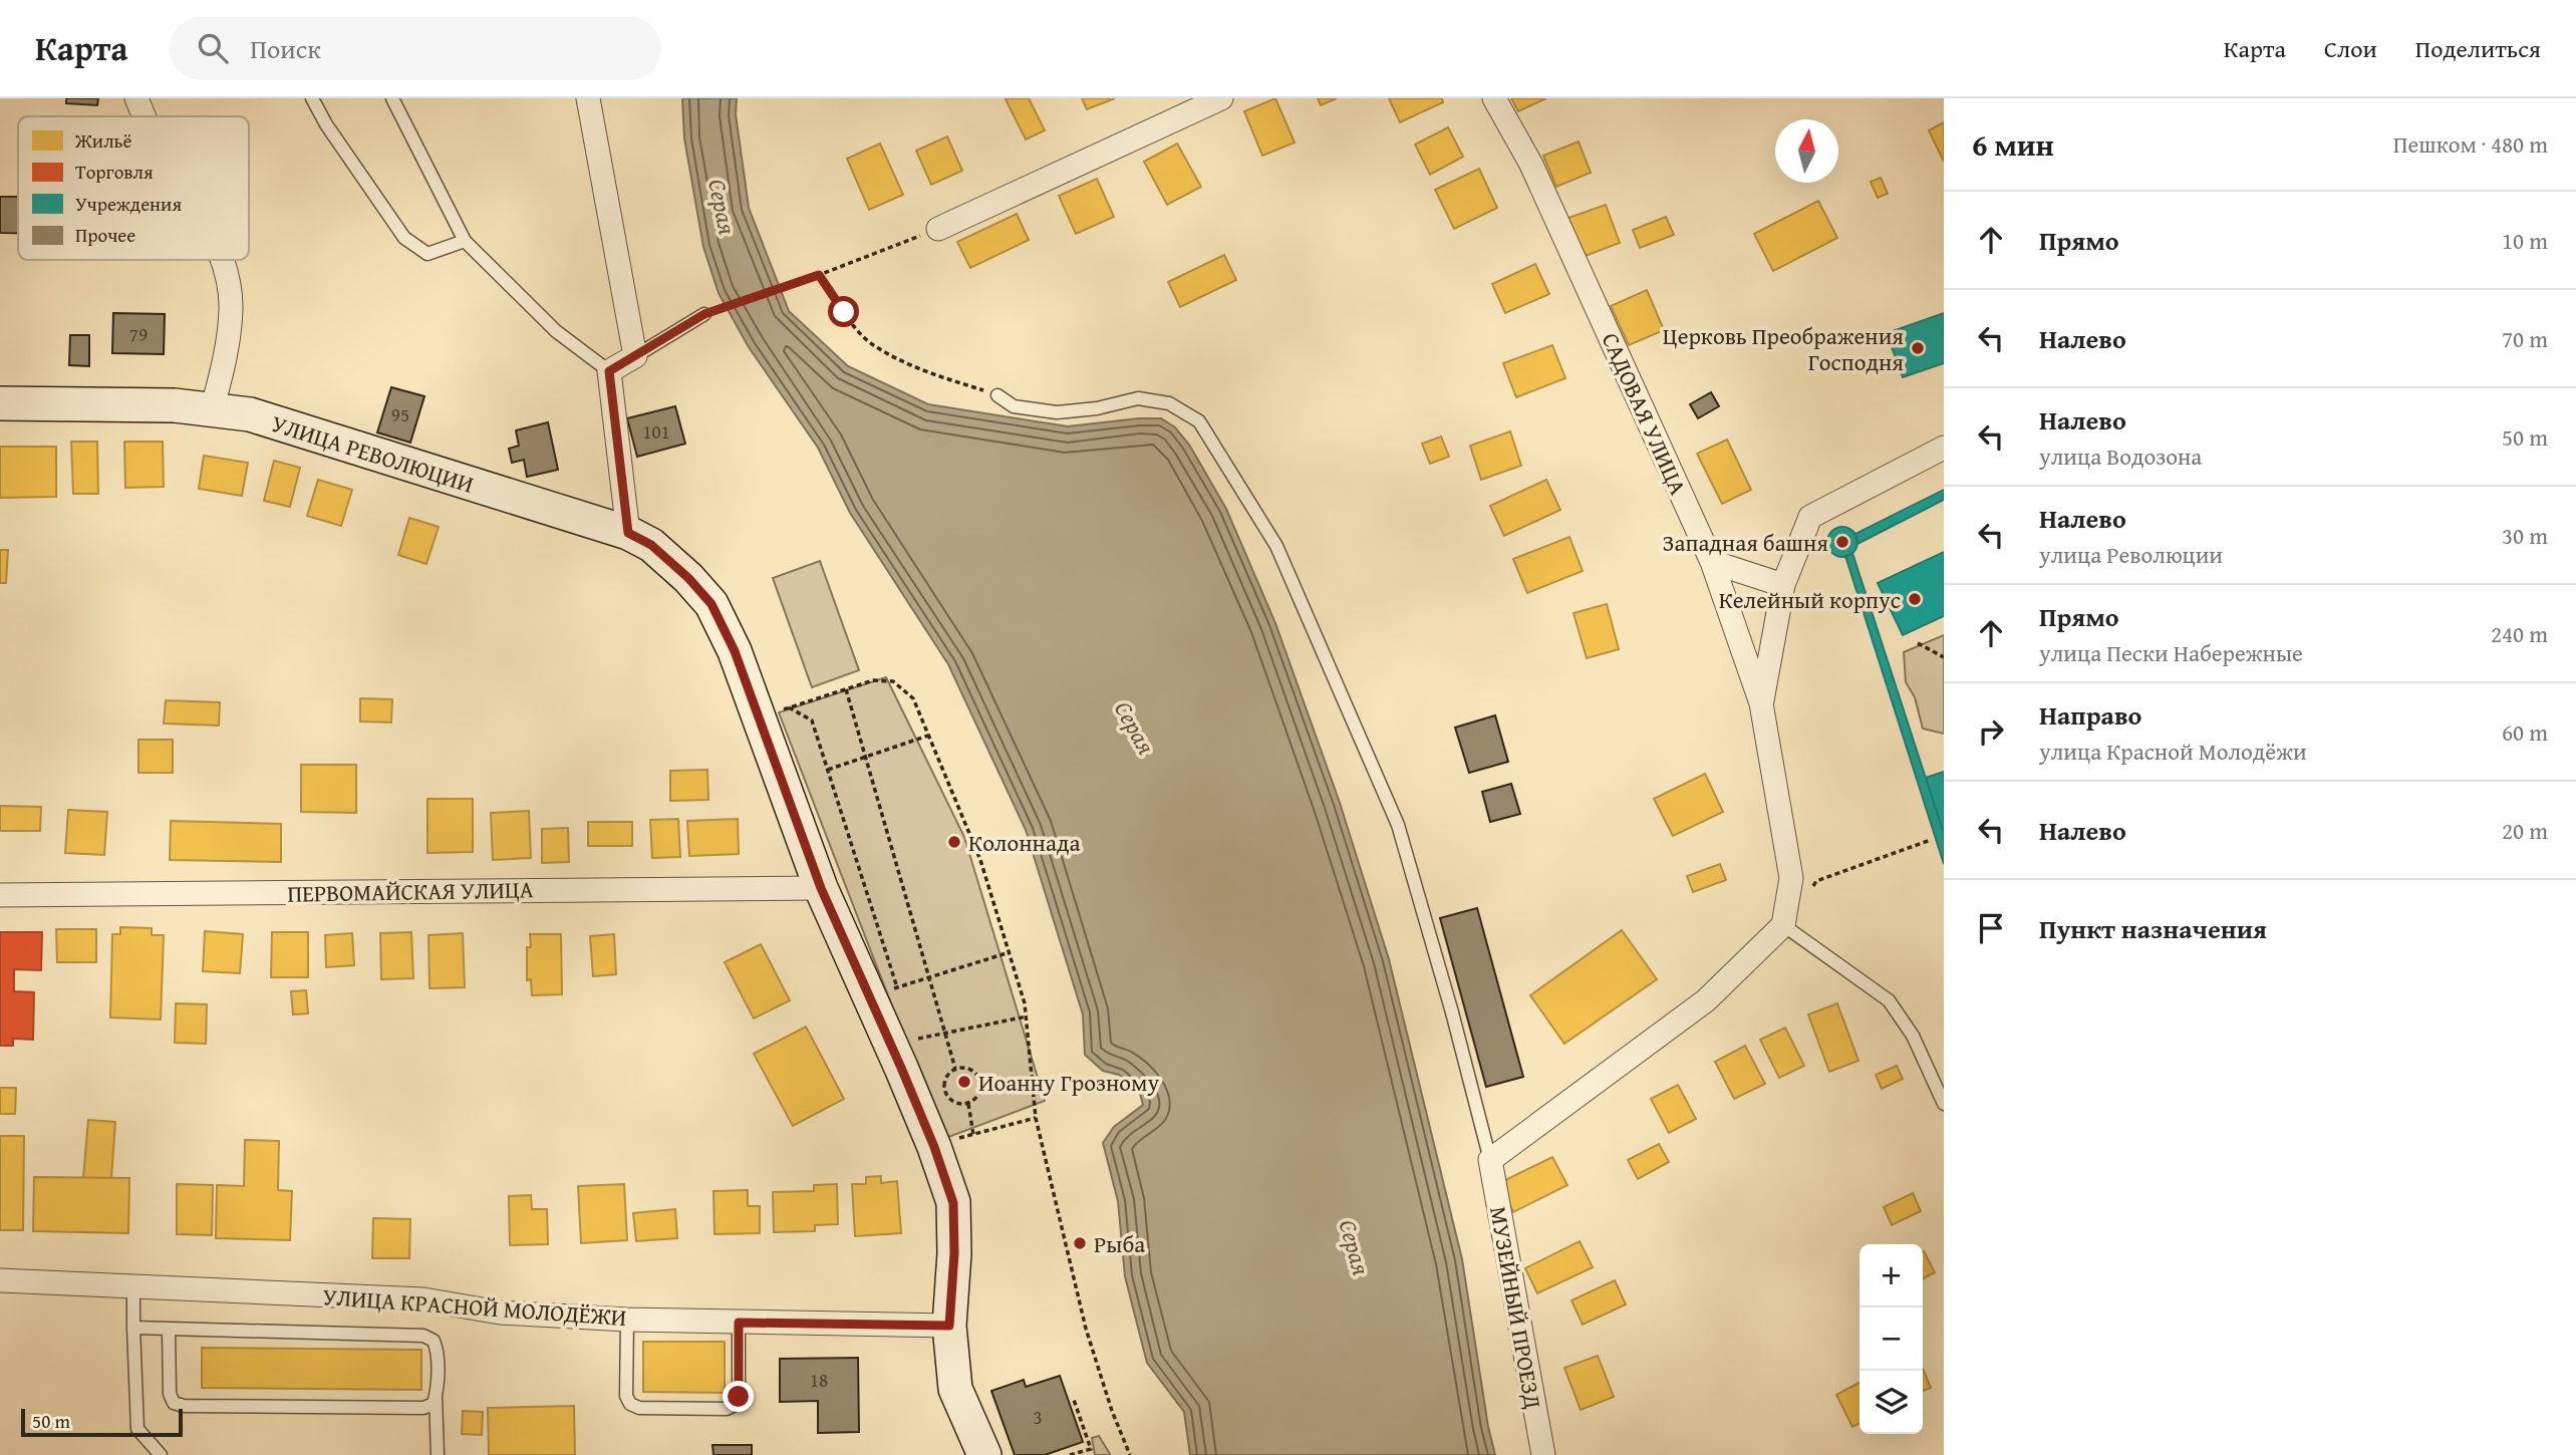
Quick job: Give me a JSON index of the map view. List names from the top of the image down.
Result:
{
  "streets": {
    "main road": ["УЛИЦА РЕВОЛЮЦИИ"],
    "street": [
      "САДОВАЯ УЛИЦА",
      "ПЕРВОМАЙСКАЯ УЛИЦА",
      "УЛИЦА КРАСНОЙ МОЛОДЁЖИ",
      "МУЗЕЙНЫЙ ПРОЕЗД"
    ]
  },
  "crossings": [
    ["УЛИЦА РЕВОЛЮЦИИ", "ПЕРВОМАЙСКАЯ УЛИЦА"],
    ["УЛИЦА РЕВОЛЮЦИИ", "УЛИЦА КРАСНОЙ МОЛОДЁЖИ"]
  ],
  "water": ["Серая"],
  "places": [
    "Церковь Преображения Господня",
    "Западная башня",
    "Келейный корпус",
    "Колоннада",
    "Иоанну Грозному",
    "Рыба"
  ],
  "house_numbers": [
    "79",
    "95",
    "101",
    "18",
    "3"
  ],
  "legend": [
    "Жильё",
    "Торговля",
    "Учреждения",
    "Прочее"
  ],
  "scale_bar": "50 m",
  "north": "top",
  "page": {
    "header": "Карта",
    "search": "Поиск",
    "nav": ["Карта", "Слои", "Поделиться"],
    "heading": ["6 мин", "Пешком · 480 m"],
    "list": [
      ["Прямо", "10 m"],
      ["Налево", "70 m"],
      ["Налево", "улица Водозона", "50 m"],
      ["Налево", "улица Революции", "30 m"],
      ["Прямо", "улица Пески Набережные", "240 m"],
      ["Направо", "улица Красной Молодёжи", "60 m"],
      ["Налево", "20 m"],
      "Пункт назначения"
    ],
    "map_buttons": ["+", "−"],
    "scale": "50 m"
  }
}
